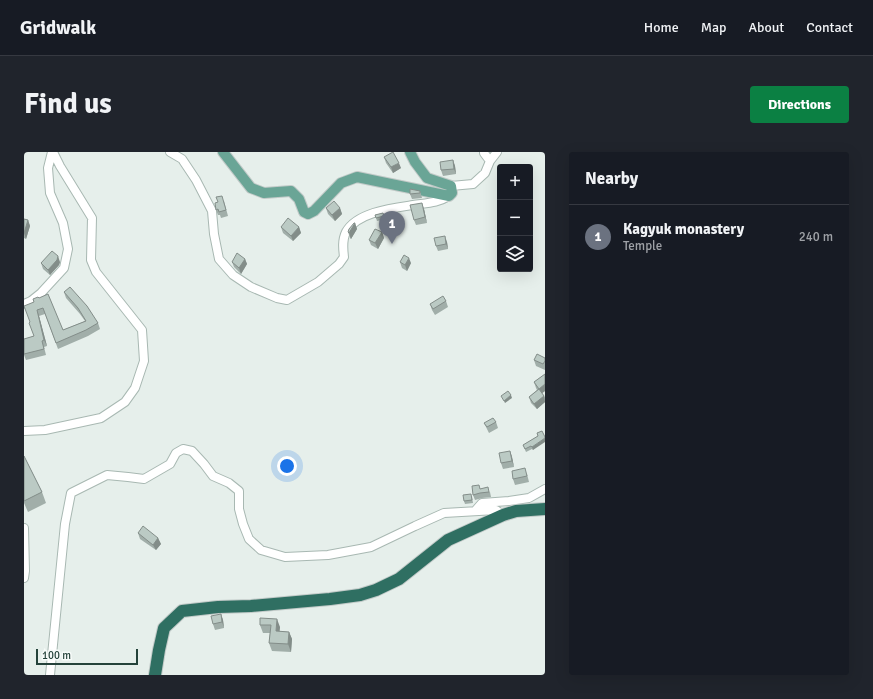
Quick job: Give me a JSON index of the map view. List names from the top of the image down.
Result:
{
  "scale_bar": "100 m",
  "page": {
    "header": "Gridwalk",
    "nav": [
      "Home",
      "Map",
      "About",
      "Contact"
    ],
    "buttons": "Directions",
    "title": "Find us",
    "heading": "Nearby",
    "map_buttons": ["+", "−"],
    "list": [
      {
        "mark": "1",
        "name": "Kagyuk monastery",
        "note": "Temple",
        "value": "240 m"
      }
    ],
    "pins": "1",
    "scale": "100 m"
  }
}
